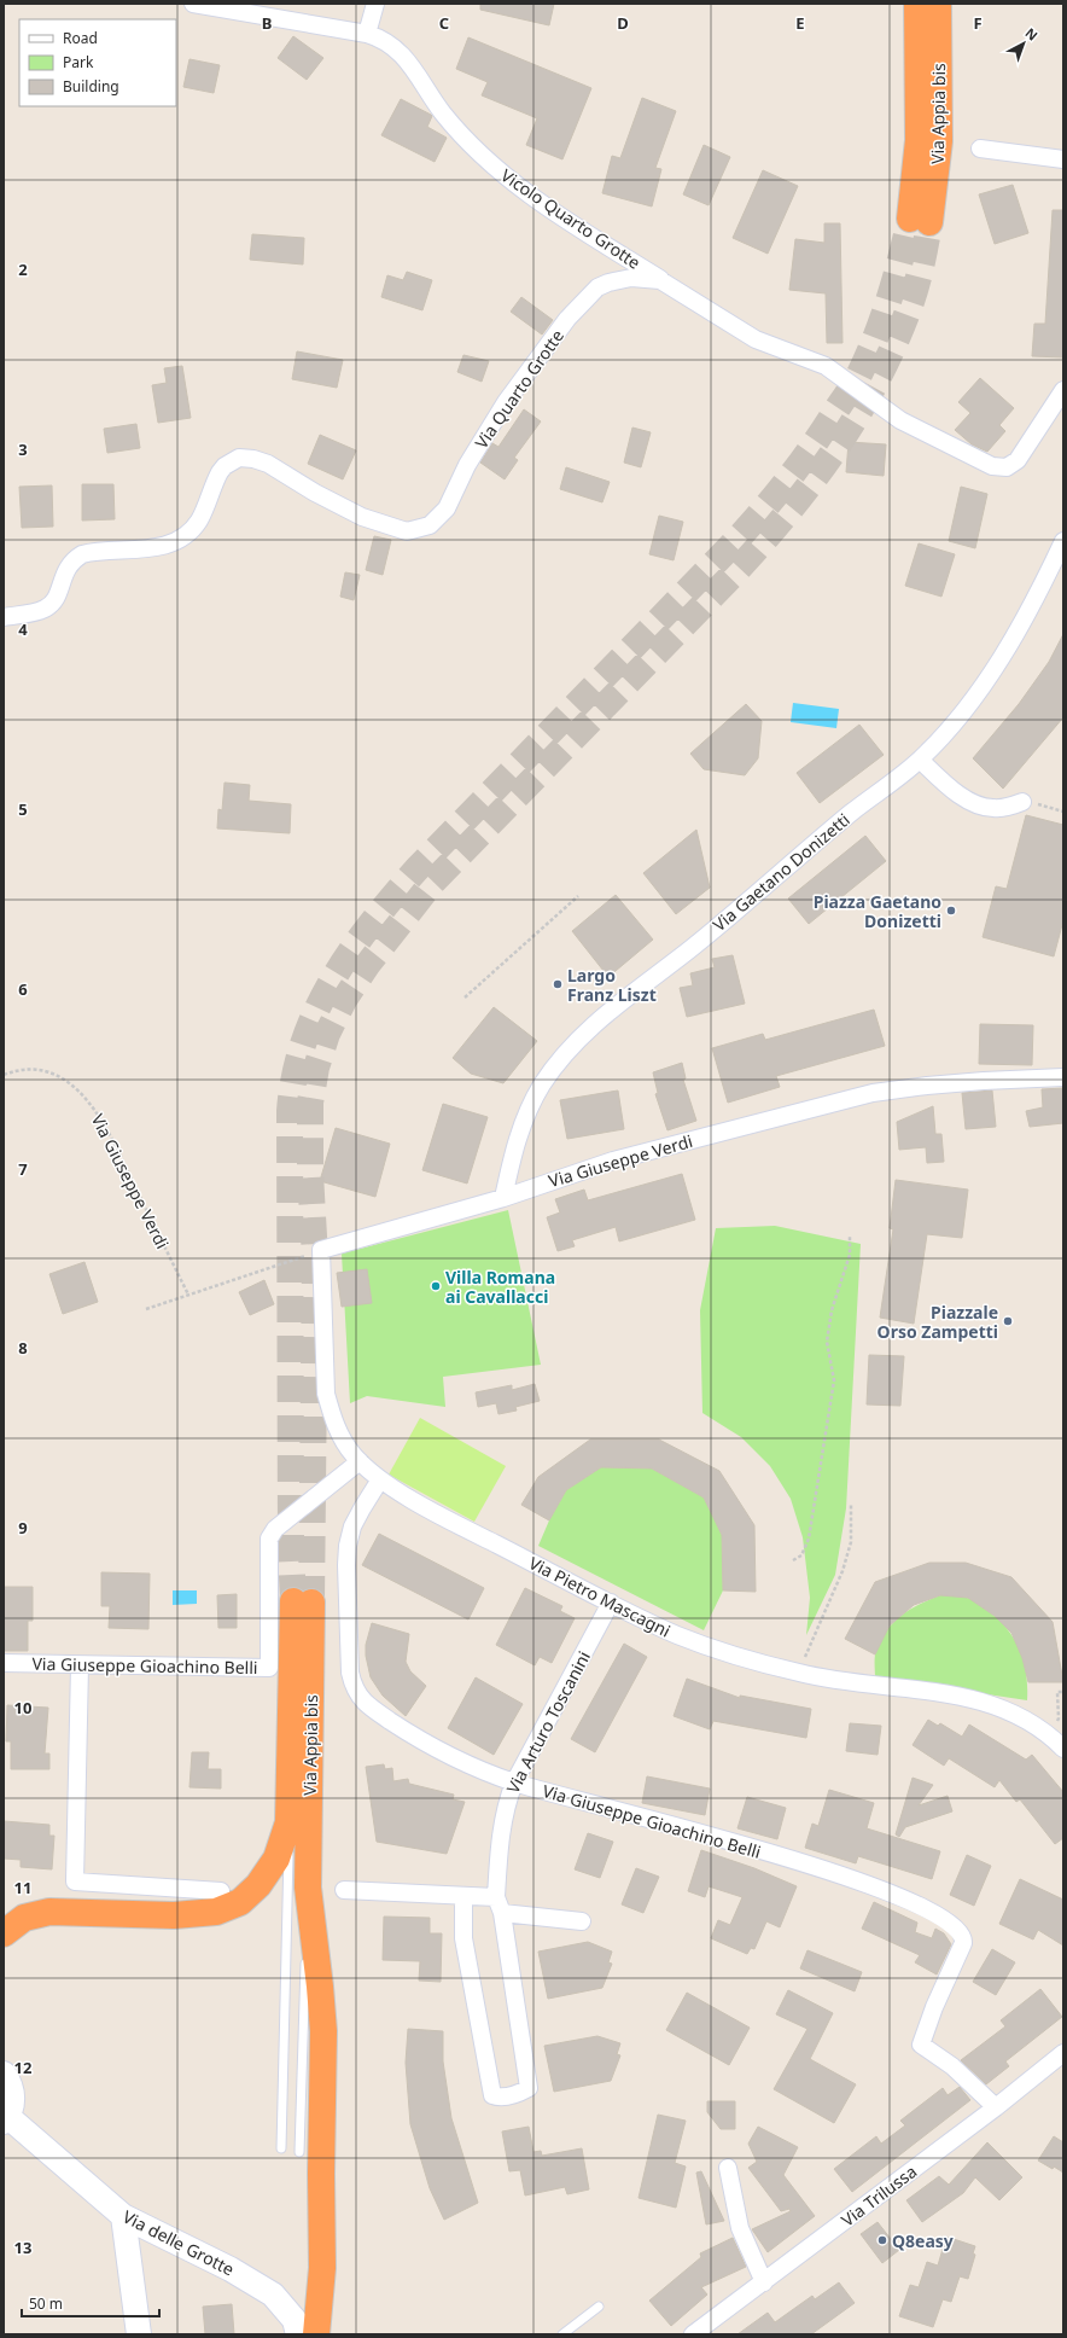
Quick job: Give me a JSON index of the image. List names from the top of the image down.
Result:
{
  "streets": {
    "highway": ["Via Appia bis"],
    "street": [
      "Vicolo Quarto Grotte",
      "Via Quarto Grotte",
      "Via Gaetano Donizetti",
      "Via Giuseppe Verdi",
      "Via Pietro Mascagni",
      "Via Giuseppe Gioachino Belli",
      "Via Arturo Toscanini",
      "Via Trilussa",
      "Via delle Grotte"
    ]
  },
  "crossings": [
    ["Vicolo Quarto Grotte", "Via Quarto Grotte"],
    ["Via Gaetano Donizetti", "Via Giuseppe Verdi"],
    ["Via Giuseppe Verdi", "Via Pietro Mascagni"],
    ["Via Pietro Mascagni", "Via Giuseppe Gioachino Belli"],
    ["Via Pietro Mascagni", "Via Arturo Toscanini"],
    ["Via Giuseppe Gioachino Belli", "Via Arturo Toscanini"],
    ["Via Giuseppe Gioachino Belli", "Via Trilussa"]
  ],
  "places": [
    "Piazza Gaetano Donizetti",
    "Largo Franz Liszt",
    "Villa Romana ai Cavallacci",
    "Piazzale Orso Zampetti",
    "Q8easy"
  ],
  "legend": ["Road", "Park", "Building"],
  "scale_bar": "50 m",
  "north": "top right",
  "grid": {
    "columns": [
      "B",
      "C",
      "D",
      "E",
      "F"
    ],
    "rows": [
      "2",
      "3",
      "4",
      "5",
      "6",
      "7",
      "8",
      "9",
      "10",
      "11",
      "12",
      "13"
    ]
  }
}
